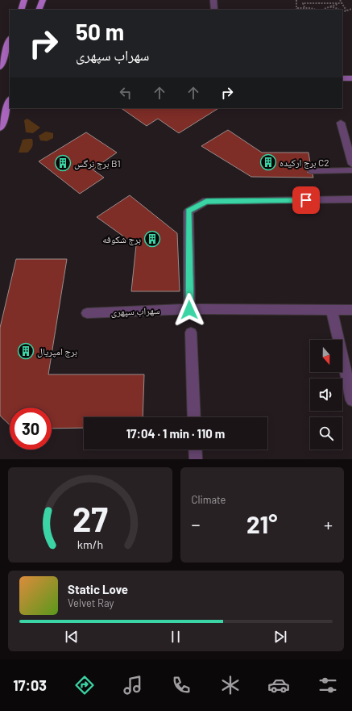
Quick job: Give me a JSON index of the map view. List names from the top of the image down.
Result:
{
  "streets": {
    "street": ["سهراب سپهری"]
  },
  "places": {
    "building": [
      "برج ارکیده C2",
      "برج نرگس B1",
      "برج شکوفه",
      "برج امپریال"
    ]
  },
  "north": "bottom",
  "page": {
    "turn": ["50 m", "سهراب سپهری"],
    "limit": "30",
    "trip": "17:04 · 1 min · 110 m",
    "tile": "Climate",
    "heat": ["−", "21°", "+"],
    "song": ["Static Love", "Velvet Ray"],
    "tabs": "17:03",
    "gauge": ["27", "km/h"]
  }
}
